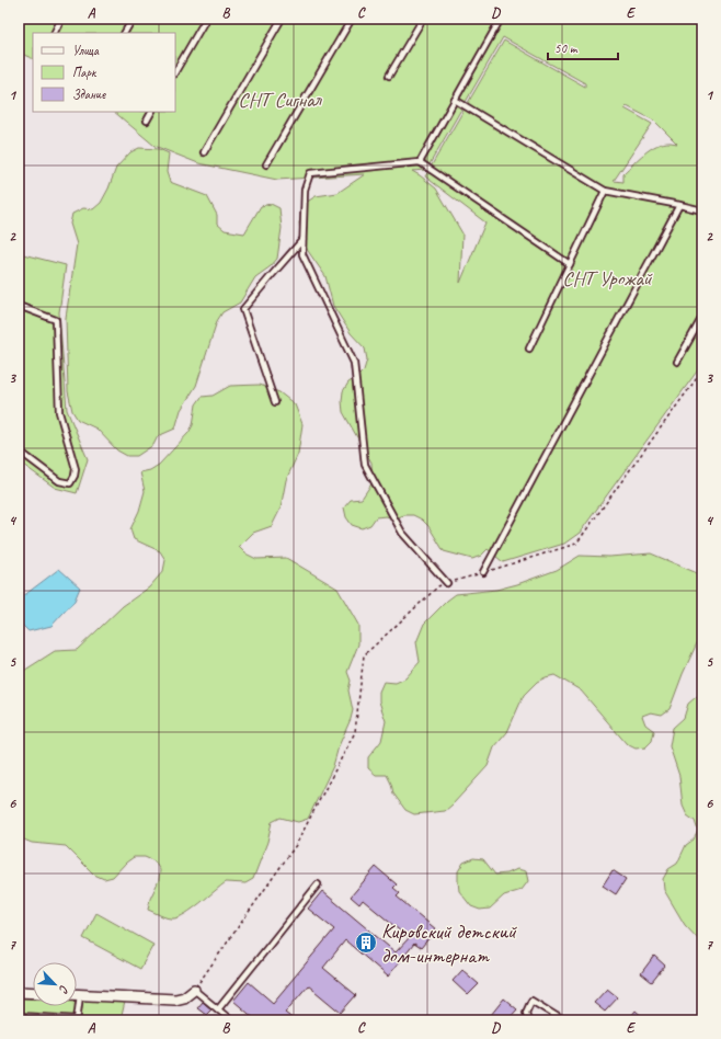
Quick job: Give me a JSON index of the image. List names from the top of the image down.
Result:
{
  "parks": ["СНТ Сигнал", "СНТ Урожай"],
  "places": {
    "building": ["Кировский детский дом-интернат"]
  },
  "legend": ["Улица", "Парк", "Здание"],
  "scale_bar": "50 m",
  "north": "bottom right",
  "grid": {
    "columns": [
      "A",
      "B",
      "C",
      "D",
      "E"
    ],
    "rows": [
      "1",
      "2",
      "3",
      "4",
      "5",
      "6",
      "7"
    ]
  }
}
